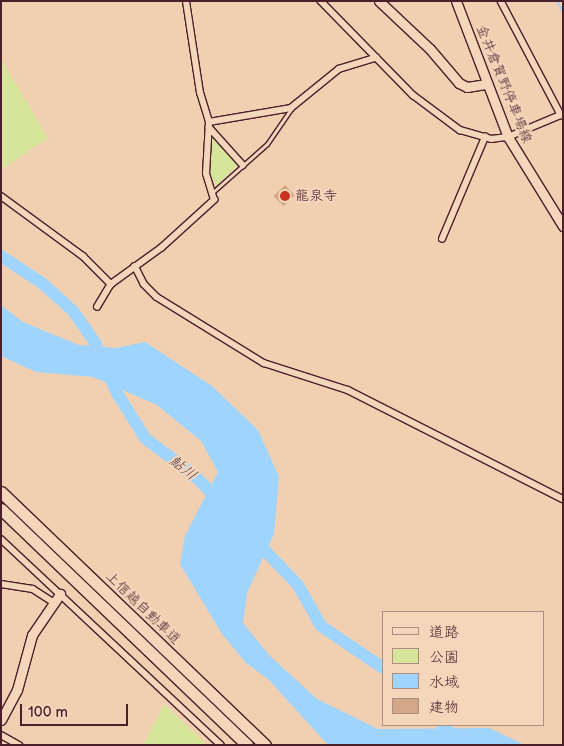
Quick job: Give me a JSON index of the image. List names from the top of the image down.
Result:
{
  "streets": {
    "highway": ["上信越自動車道"],
    "street": ["金井倉賀野停車場線"]
  },
  "water": ["鮎川"],
  "places": ["龍泉寺"],
  "legend": [
    "道路",
    "公園",
    "水域",
    "建物"
  ],
  "scale_bar": "100 m"
}
